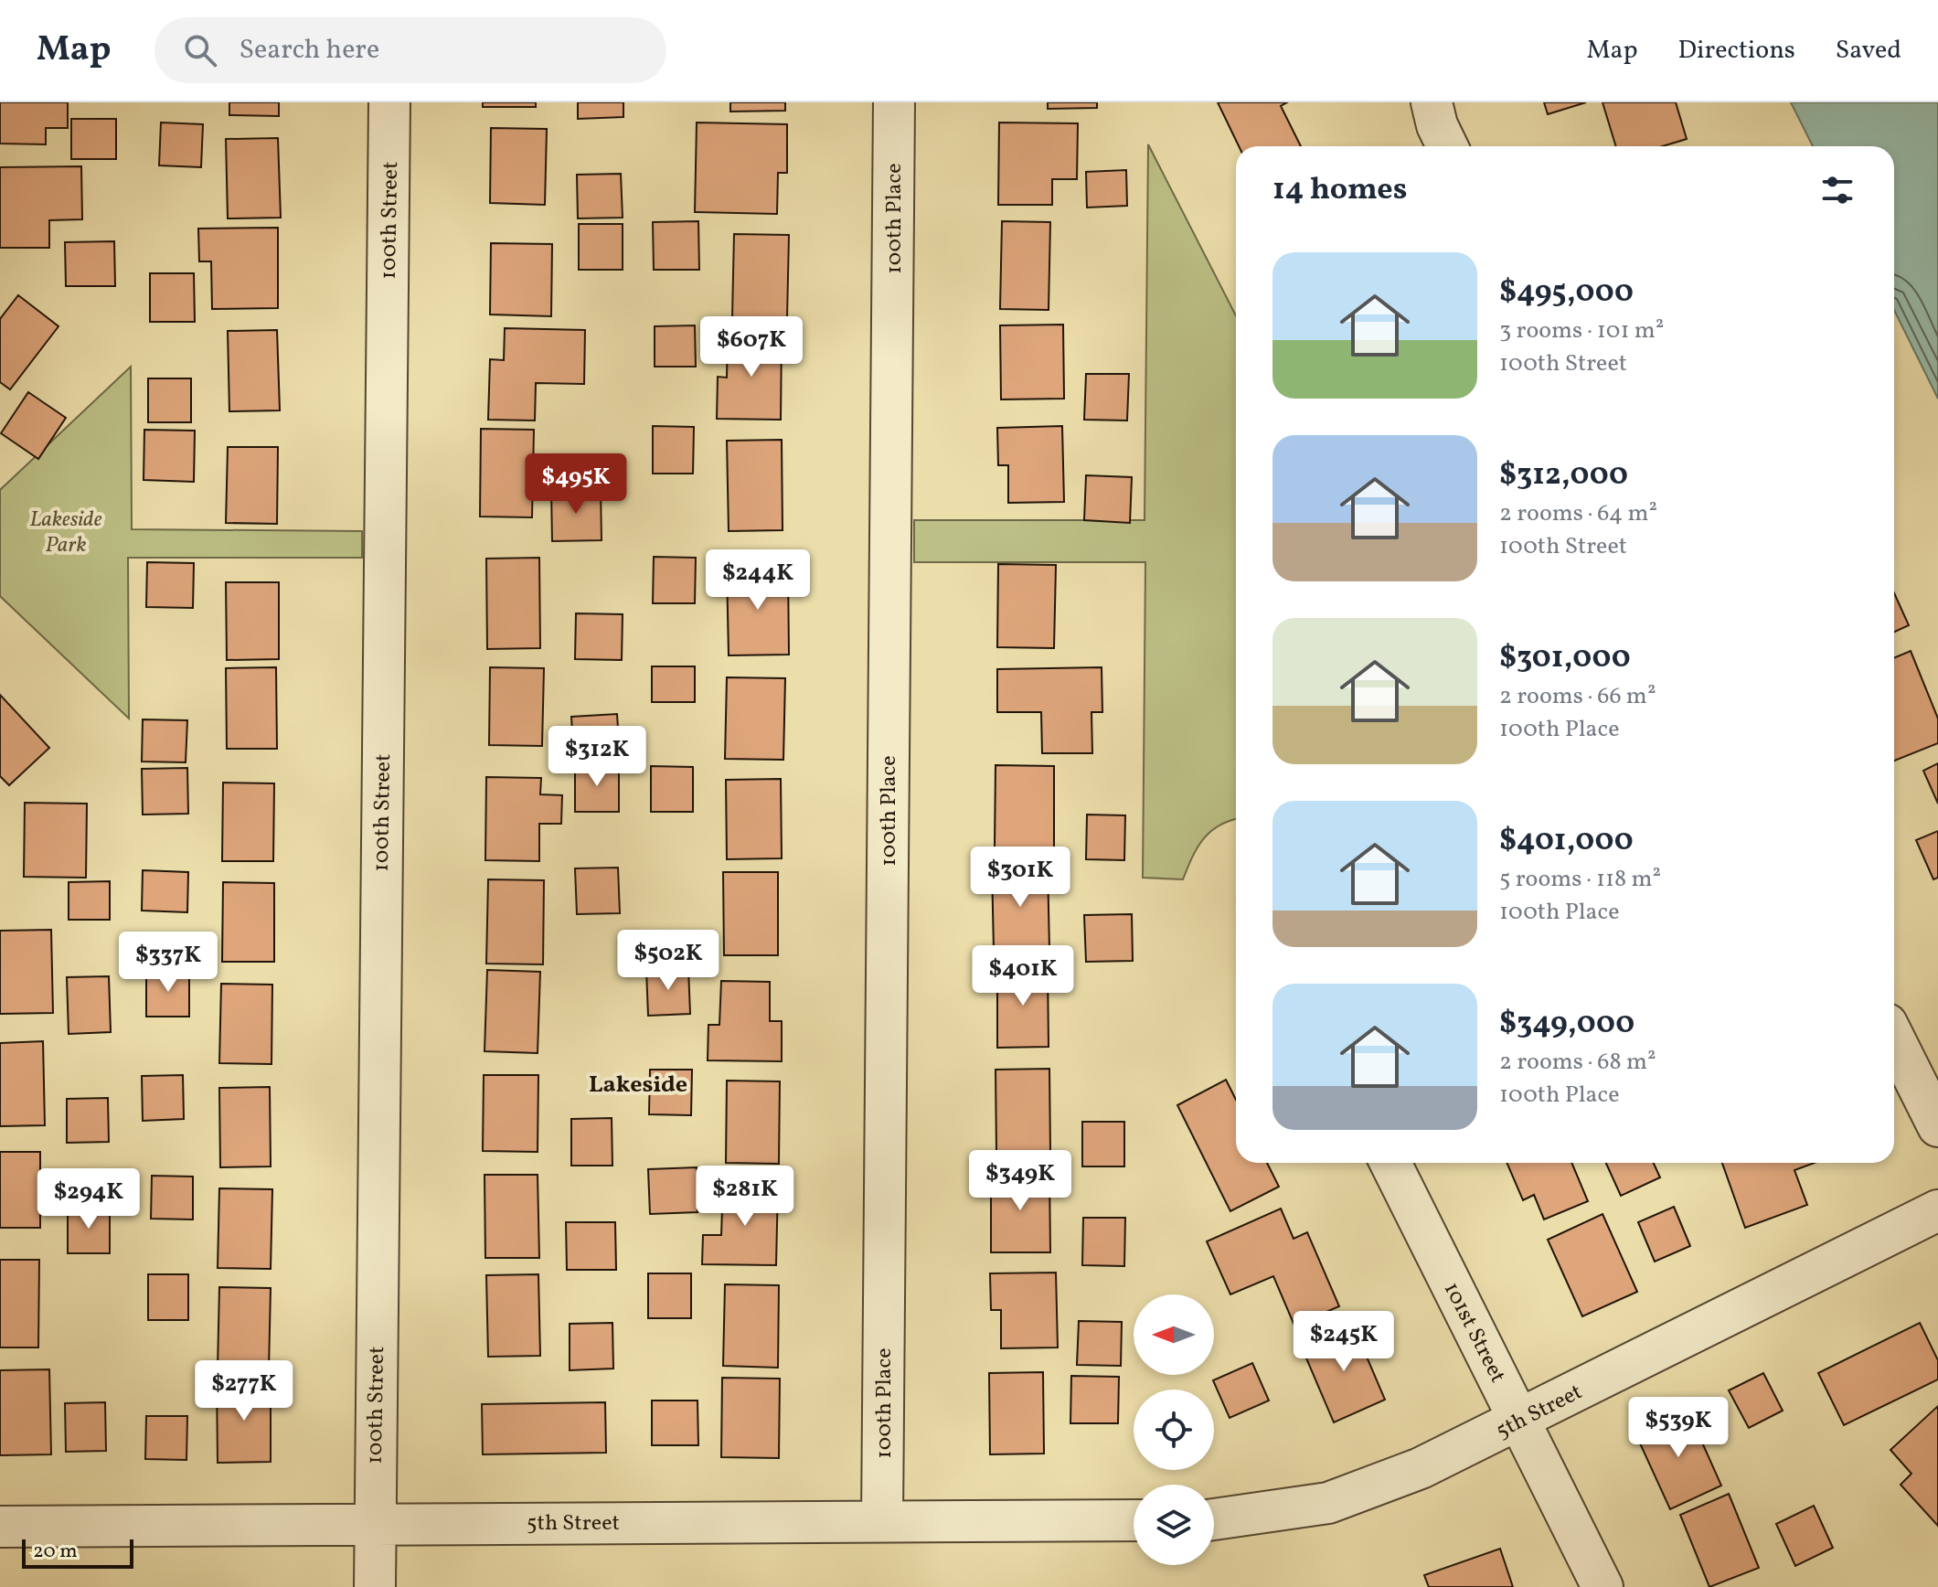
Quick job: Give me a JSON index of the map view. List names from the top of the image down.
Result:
{
  "streets": {
    "street": [
      "100th Place",
      "100th Street",
      "101st Street",
      "5th Street"
    ]
  },
  "crossings": [
    ["100th Place", "5th Street"],
    ["100th Street", "5th Street"],
    ["101st Street", "5th Street"]
  ],
  "districts": ["Lakeside"],
  "parks": ["Lakeside Park"],
  "scale_bar": "20 m",
  "north": "left",
  "page": {
    "header": "Map",
    "search": "Search here",
    "nav": ["Map", "Directions", "Saved"],
    "heading": "14 homes",
    "list": [
      {
        "name": "$495,000",
        "note": "3 rooms · 101 m² · 100th Street"
      },
      {
        "name": "$312,000",
        "note": "2 rooms · 64 m² · 100th Street"
      },
      {
        "name": "$301,000",
        "note": "2 rooms · 66 m² · 100th Place"
      },
      {
        "name": "$401,000",
        "note": "5 rooms · 118 m² · 100th Place"
      },
      {
        "name": "$349,000",
        "note": "2 rooms · 68 m² · 100th Place"
      }
    ],
    "price": [
      "$607K",
      "$495K",
      "$244K",
      "$312K",
      "$301K",
      "$502K",
      "$337K",
      "$401K",
      "$349K",
      "$281K",
      "$294K",
      "$245K",
      "$277K",
      "$539K"
    ],
    "scale": "20 m"
  }
}
